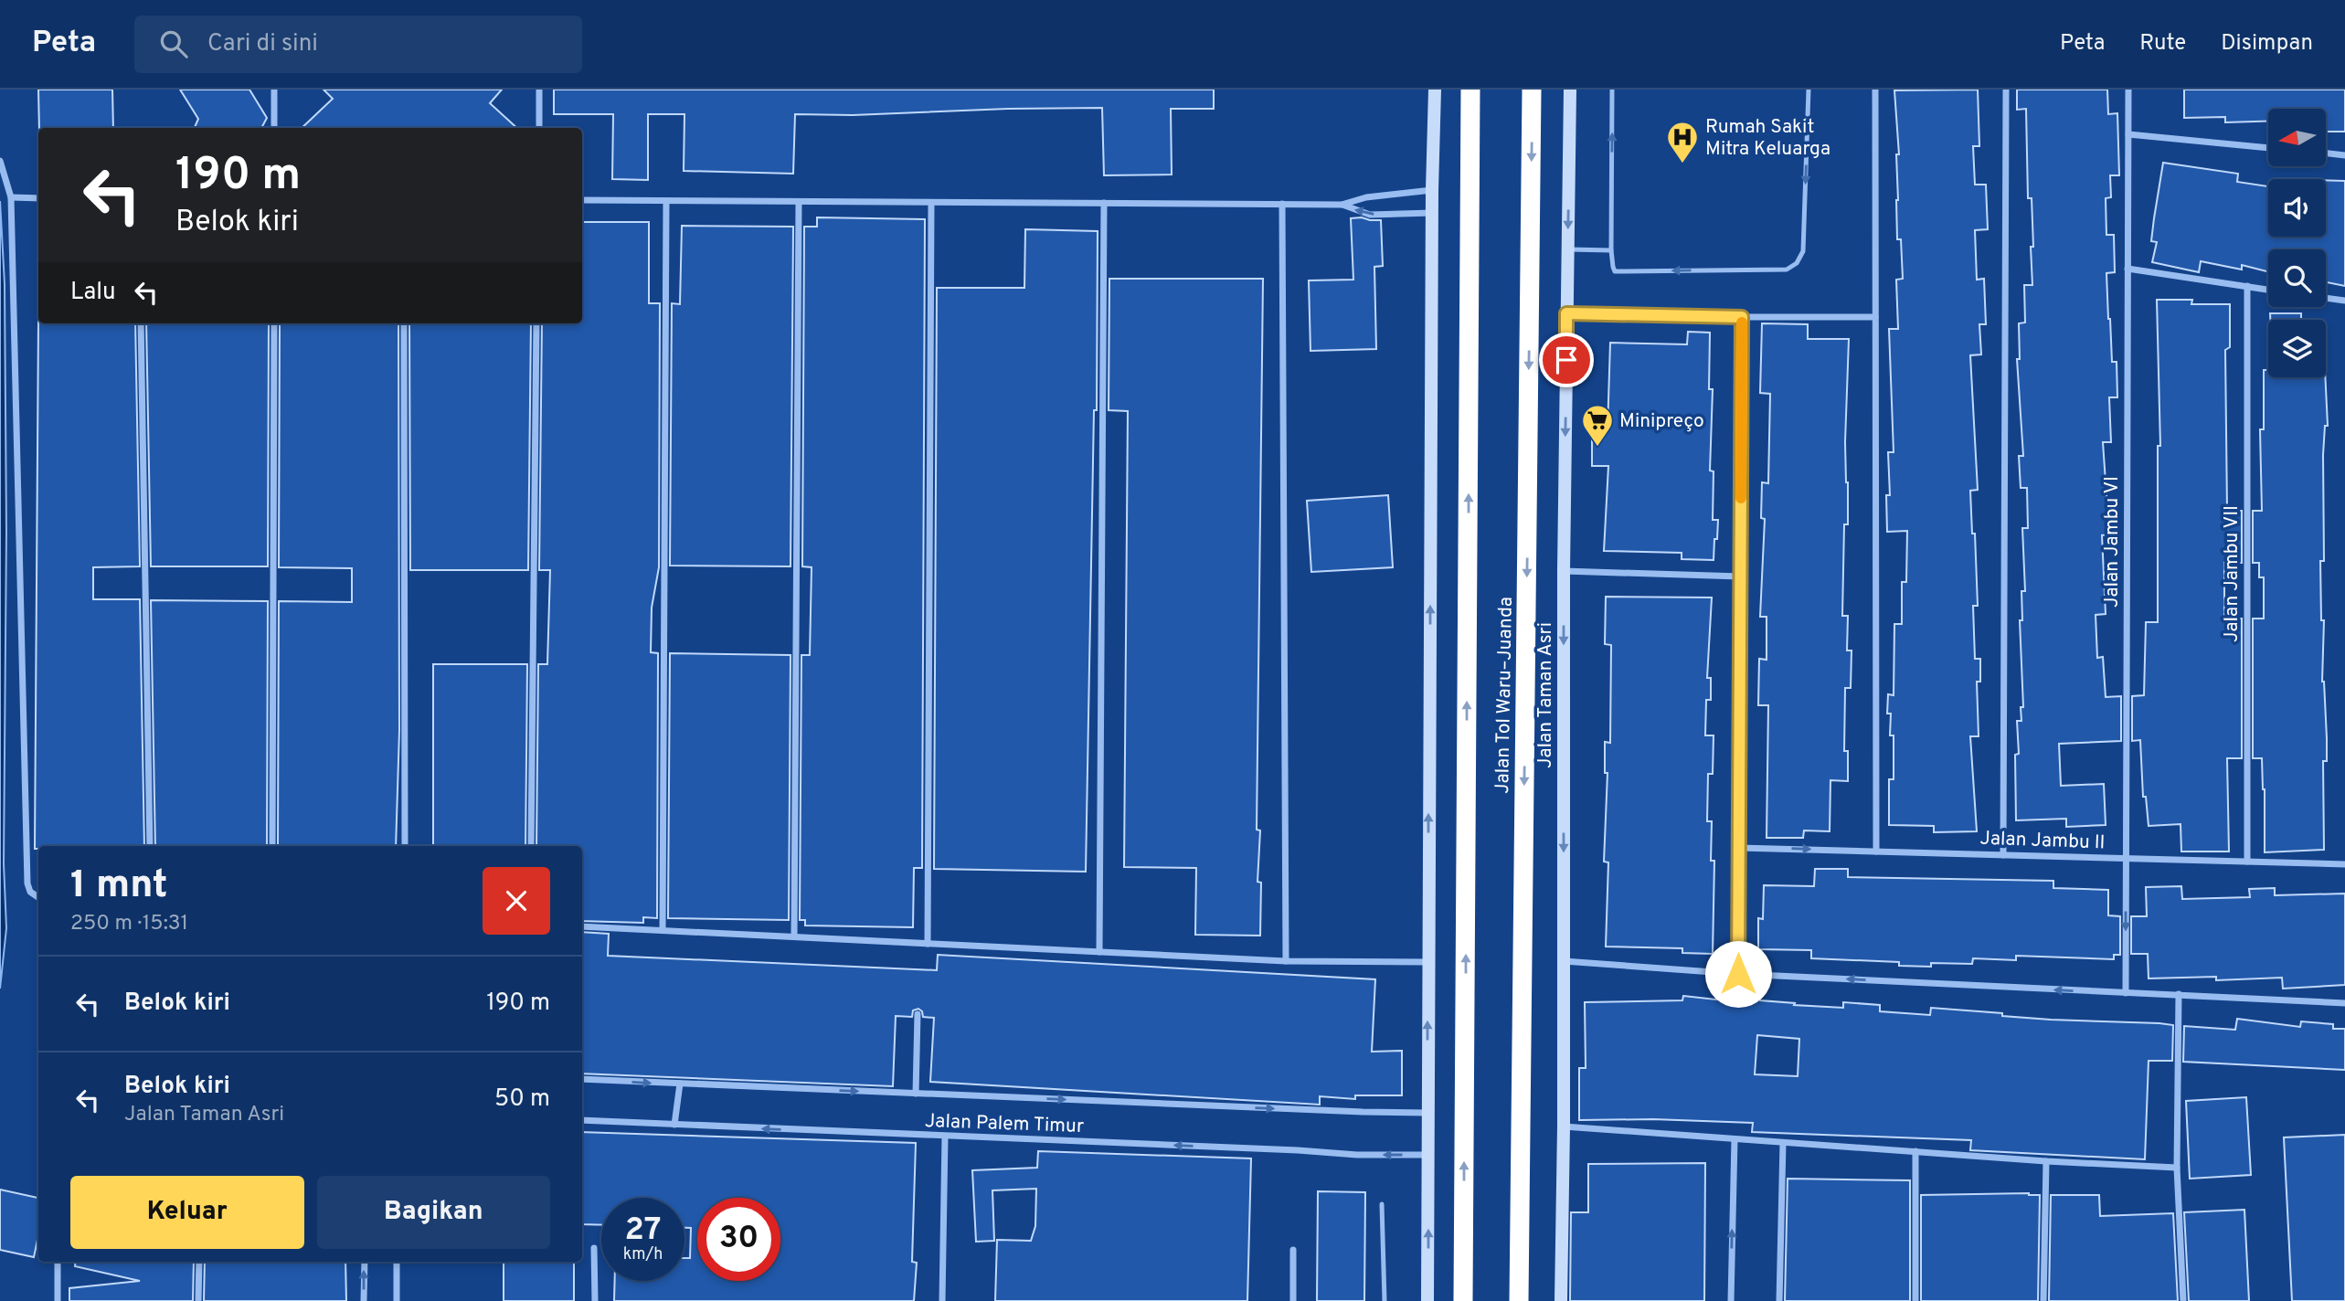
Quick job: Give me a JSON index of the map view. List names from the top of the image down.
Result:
{
  "streets": {
    "highway": ["Jalan Tol Waru–Juanda"],
    "main road": ["Jalan Taman Asri"],
    "street": [
      "Jalan Jambu VI",
      "Jalan Jambu VII",
      "Jalan Jambu II",
      "Jalan Palem Timur"
    ]
  },
  "crossings": [
    ["Jalan Jambu VI", "Jalan Jambu II"],
    ["Jalan Jambu VII", "Jalan Jambu II"]
  ],
  "one_way": ["Jalan Taman Asri"],
  "places": {
    "hospital": ["Rumah Sakit Mitra Keluarga"],
    "supermarket": ["Minipreço"]
  },
  "north": "left",
  "page": {
    "header": "Peta",
    "search": "Cari di sini",
    "nav": ["Peta", "Rute", "Disimpan"],
    "turn": ["190 m", "Belok kiri"],
    "then": "Lalu",
    "heading": ["1 mnt", "250 m · 15:31"],
    "list": [
      {
        "name": "Belok kiri",
        "value": "190 m"
      },
      {
        "name": "Belok kiri",
        "note": "Jalan Taman Asri",
        "value": "50 m"
      }
    ],
    "buttons": ["Keluar", "Bagikan"],
    "speed": "27 km/h",
    "limit": "30"
  }
}
